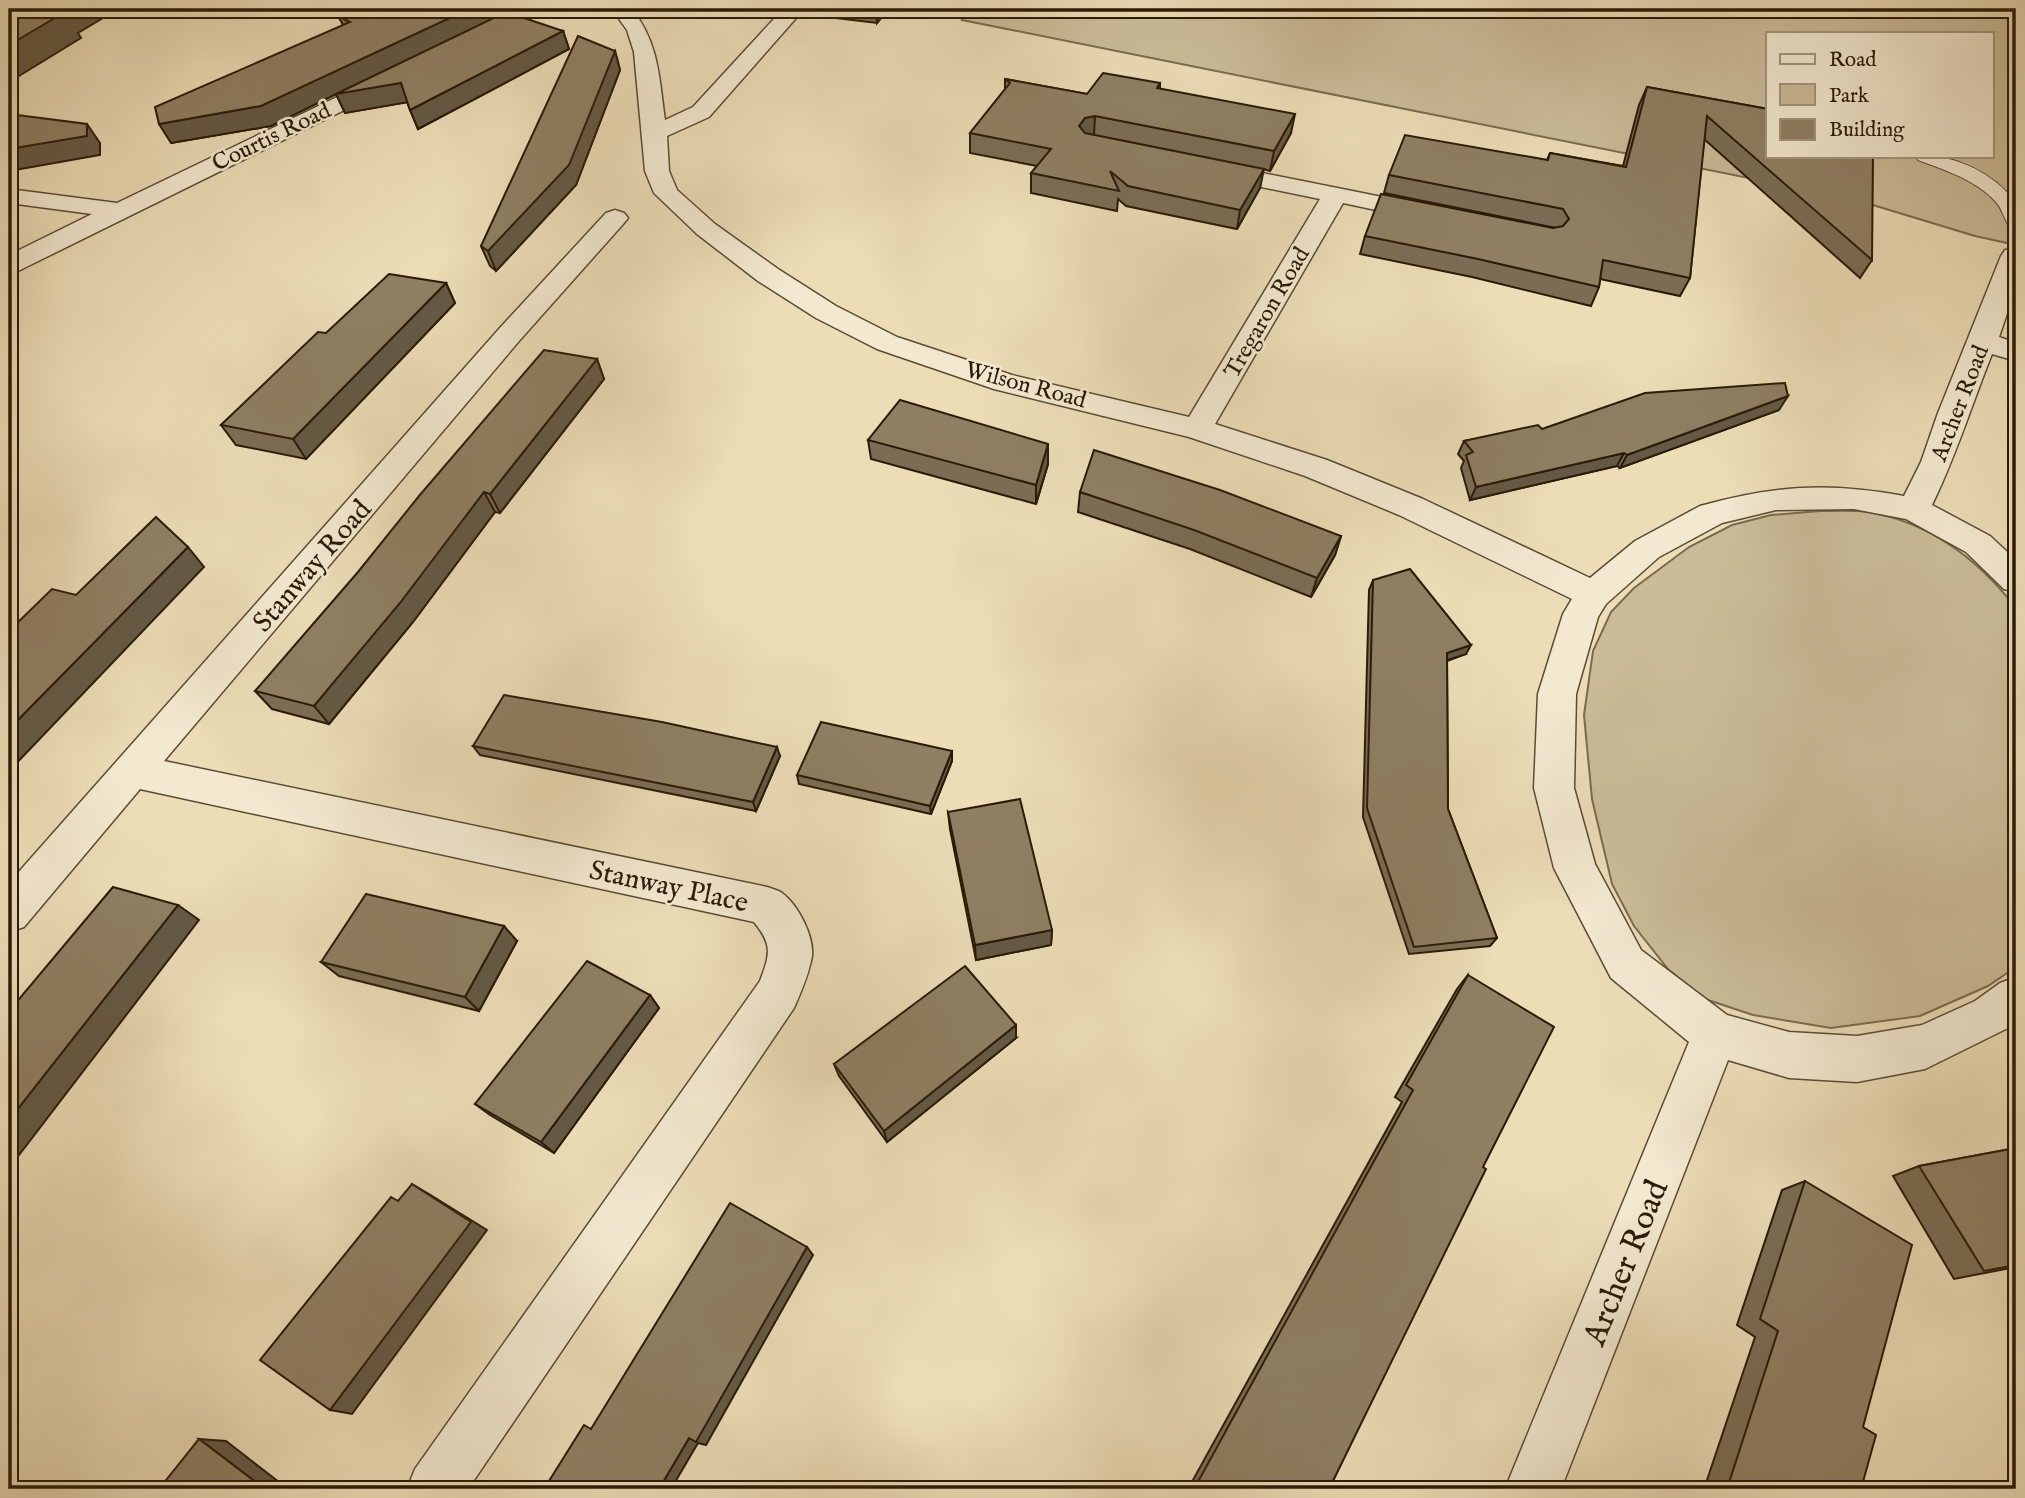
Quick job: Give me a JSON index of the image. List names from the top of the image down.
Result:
{
  "streets": {
    "street": [
      "Courtis Road",
      "Tregaron Road",
      "Wilson Road",
      "Archer Road",
      "Stanway Road",
      "Stanway Place"
    ]
  },
  "crossings": [
    ["Tregaron Road", "Wilson Road"],
    ["Stanway Road", "Stanway Place"]
  ],
  "legend": ["Road", "Park", "Building"]
}
